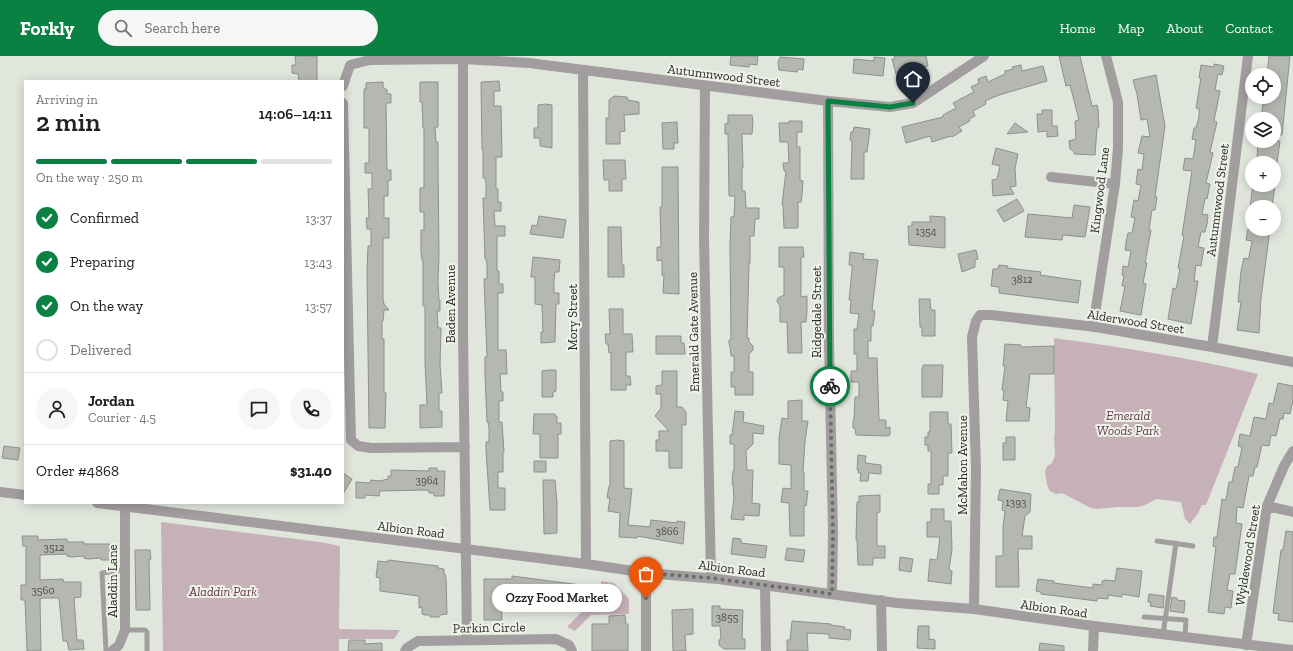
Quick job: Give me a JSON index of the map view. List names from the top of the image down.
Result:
{
  "streets": {
    "street": [
      "Autumnwood Street",
      "Kingwood Lane",
      "Baden Avenue",
      "Ridgedale Street",
      "Mory Street",
      "Alderwood Street",
      "Emerald Gate Avenue",
      "McMahon Avenue",
      "Albion Road",
      "Wyldewood Street",
      "Aladdin Lane",
      "Parkin Circle"
    ]
  },
  "crossings": [
    ["Autumnwood Street", "Baden Avenue"],
    ["Autumnwood Street", "Ridgedale Street"],
    ["Autumnwood Street", "Mory Street"],
    ["Autumnwood Street", "Alderwood Street"],
    ["Autumnwood Street", "Emerald Gate Avenue"],
    ["Kingwood Lane", "Alderwood Street"],
    ["Baden Avenue", "Albion Road"],
    ["Baden Avenue", "Parkin Circle"],
    ["Ridgedale Street", "Albion Road"],
    ["Mory Street", "Albion Road"],
    ["Alderwood Street", "McMahon Avenue"],
    ["Emerald Gate Avenue", "Albion Road"],
    ["McMahon Avenue", "Albion Road"],
    ["Albion Road", "Wyldewood Street"],
    ["Albion Road", "Aladdin Lane"]
  ],
  "parks": ["Emerald Woods Park", "Aladdin Park"],
  "places": ["Ozzy Food Market"],
  "house_numbers": [
    "1354",
    "3812",
    "3964",
    "1393",
    "3866",
    "3512",
    "3560",
    "3855"
  ],
  "page": {
    "header": "Forkly",
    "search": "Search here",
    "nav": [
      "Home",
      "Map",
      "About",
      "Contact"
    ],
    "map_buttons": ["+", "−"],
    "heading": ["2 min", "Arriving in", "14:06–14:11"],
    "panel": [
      "Jordan",
      "Courier · 4.5",
      "Order #4868",
      "$31.40"
    ],
    "bar": "On the way · 250 m",
    "list": [
      ["Confirmed", "13:37"],
      ["Preparing", "13:43"],
      ["On the way", "13:57"],
      "Delivered"
    ],
    "bubble": "Ozzy Food Market"
  }
}
